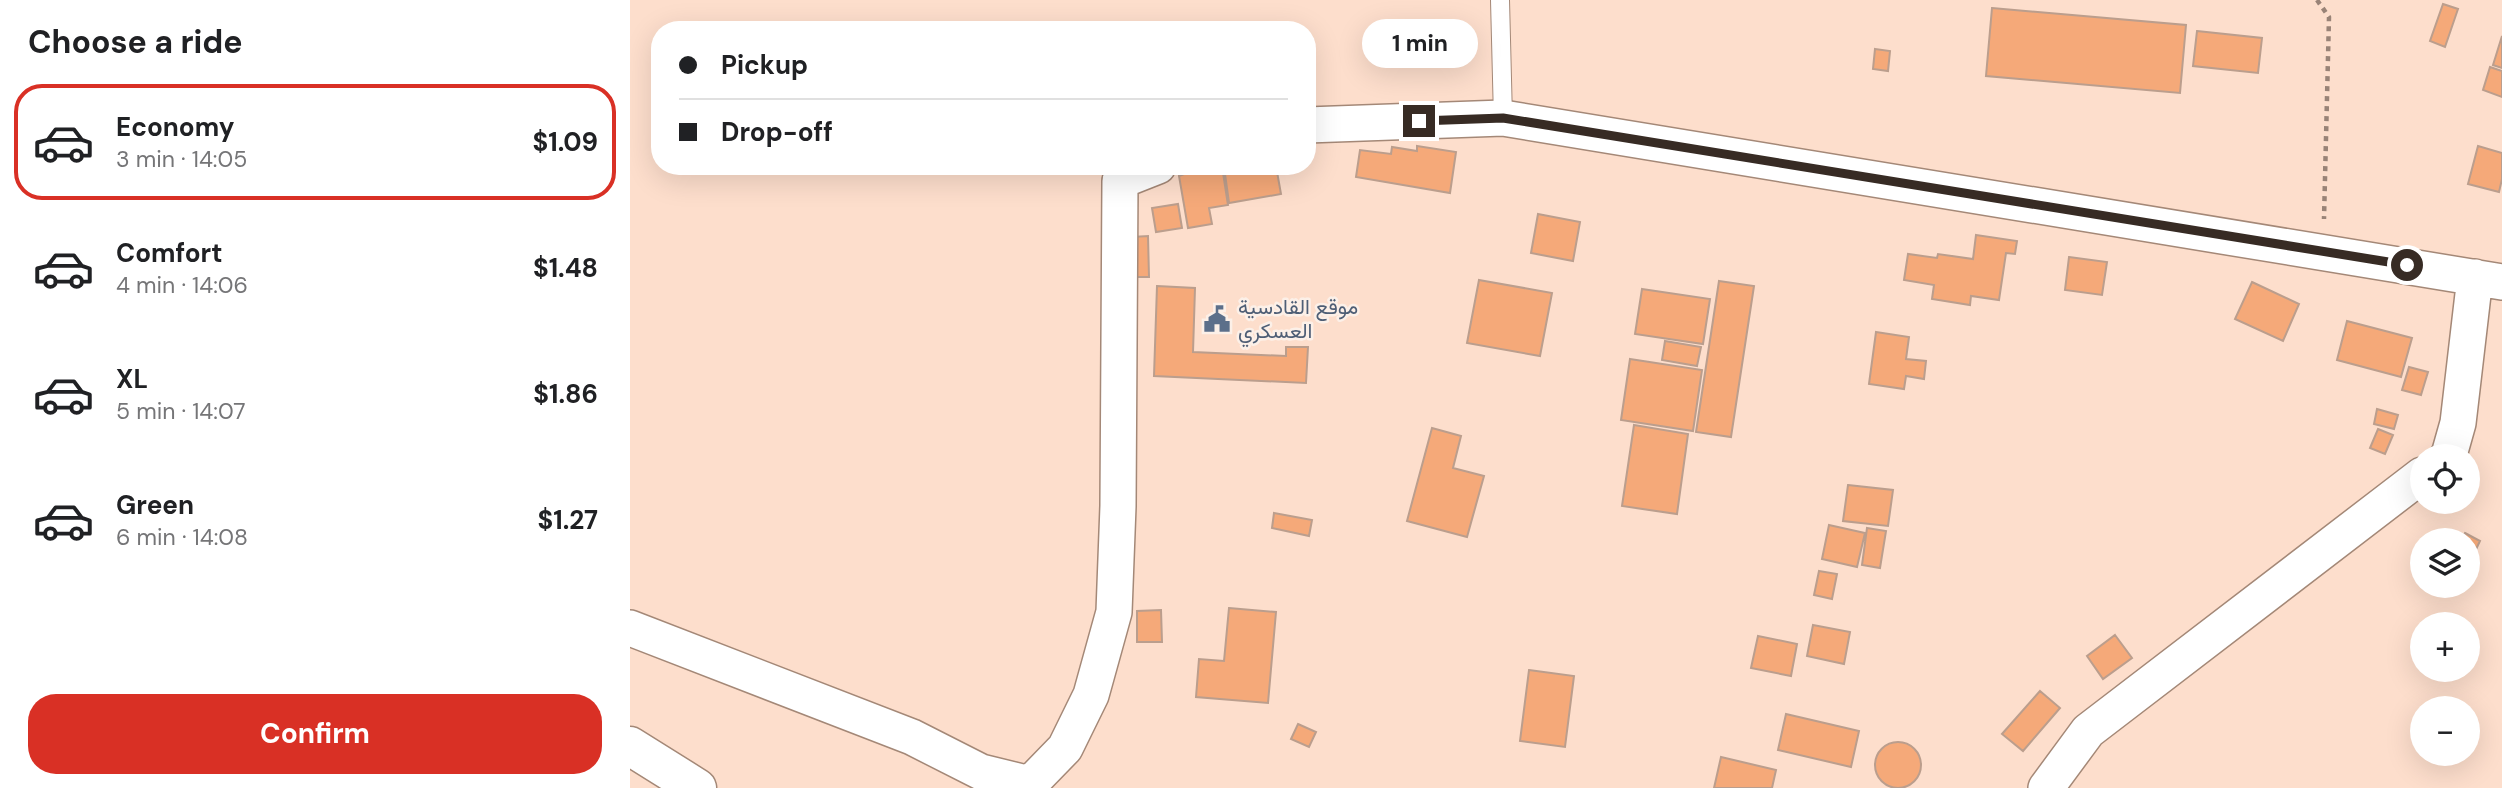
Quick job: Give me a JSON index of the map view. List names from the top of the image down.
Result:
{
  "places": {
    "public building": ["موقع القادسية العسكري"]
  },
  "page": {
    "heading": "Choose a ride",
    "bubble": "1 min",
    "banner": ["Pickup", "Drop-off"],
    "list": [
      {
        "name": "Economy",
        "note": "3 min · 14:05",
        "value": "$1.09"
      },
      {
        "name": "Comfort",
        "note": "4 min · 14:06",
        "value": "$1.48"
      },
      {
        "name": "XL",
        "note": "5 min · 14:07",
        "value": "$1.86"
      },
      {
        "name": "Green",
        "note": "6 min · 14:08",
        "value": "$1.27"
      }
    ],
    "map_buttons": ["+", "−"],
    "buttons": "Confirm"
  }
}
